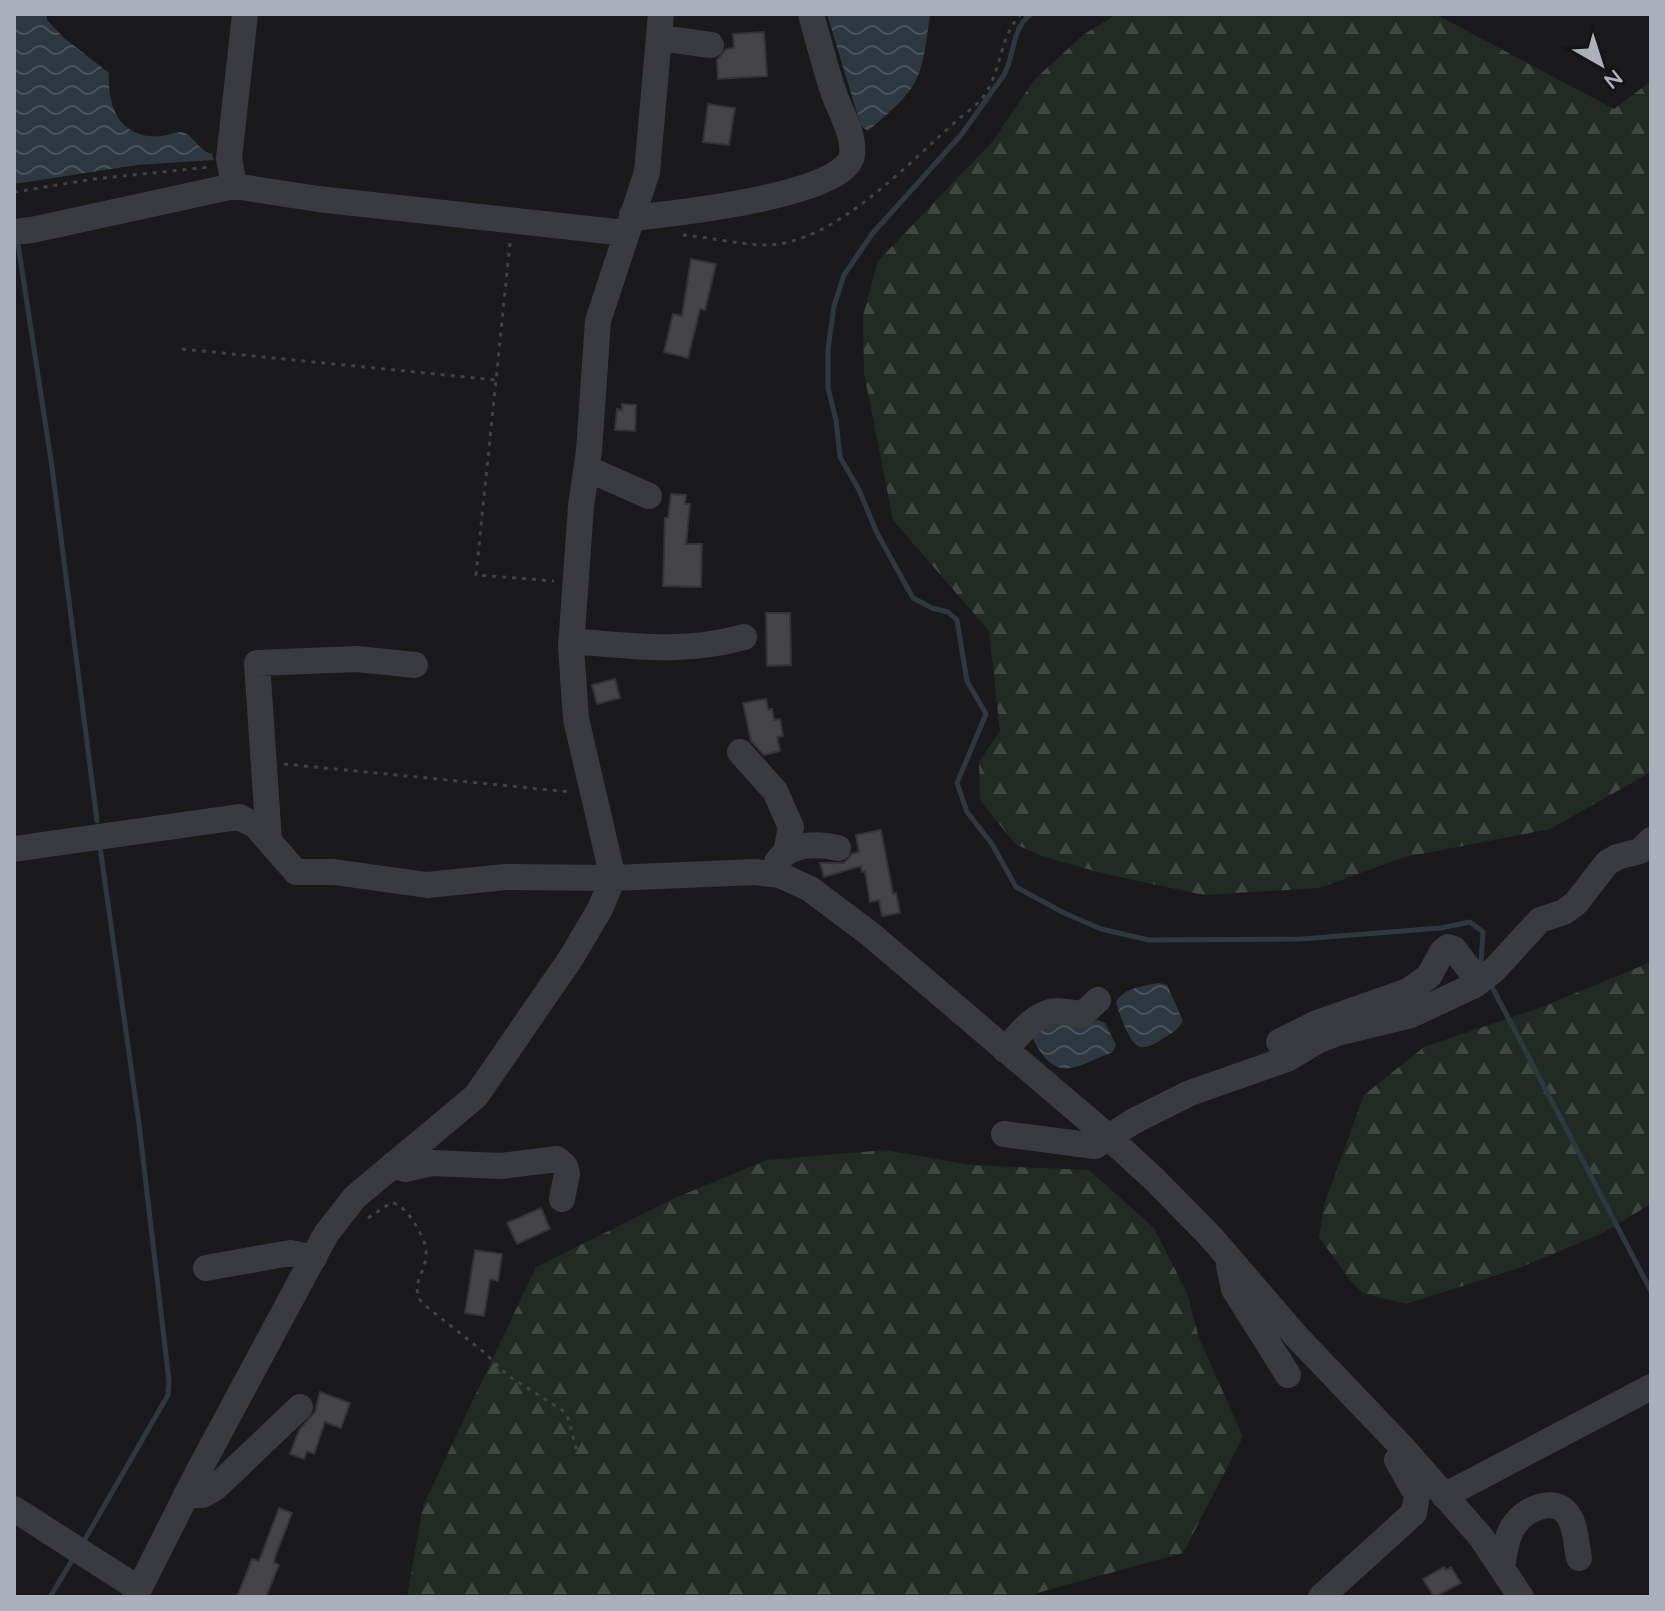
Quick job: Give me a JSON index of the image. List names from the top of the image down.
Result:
{
  "north": "bottom right"
}
